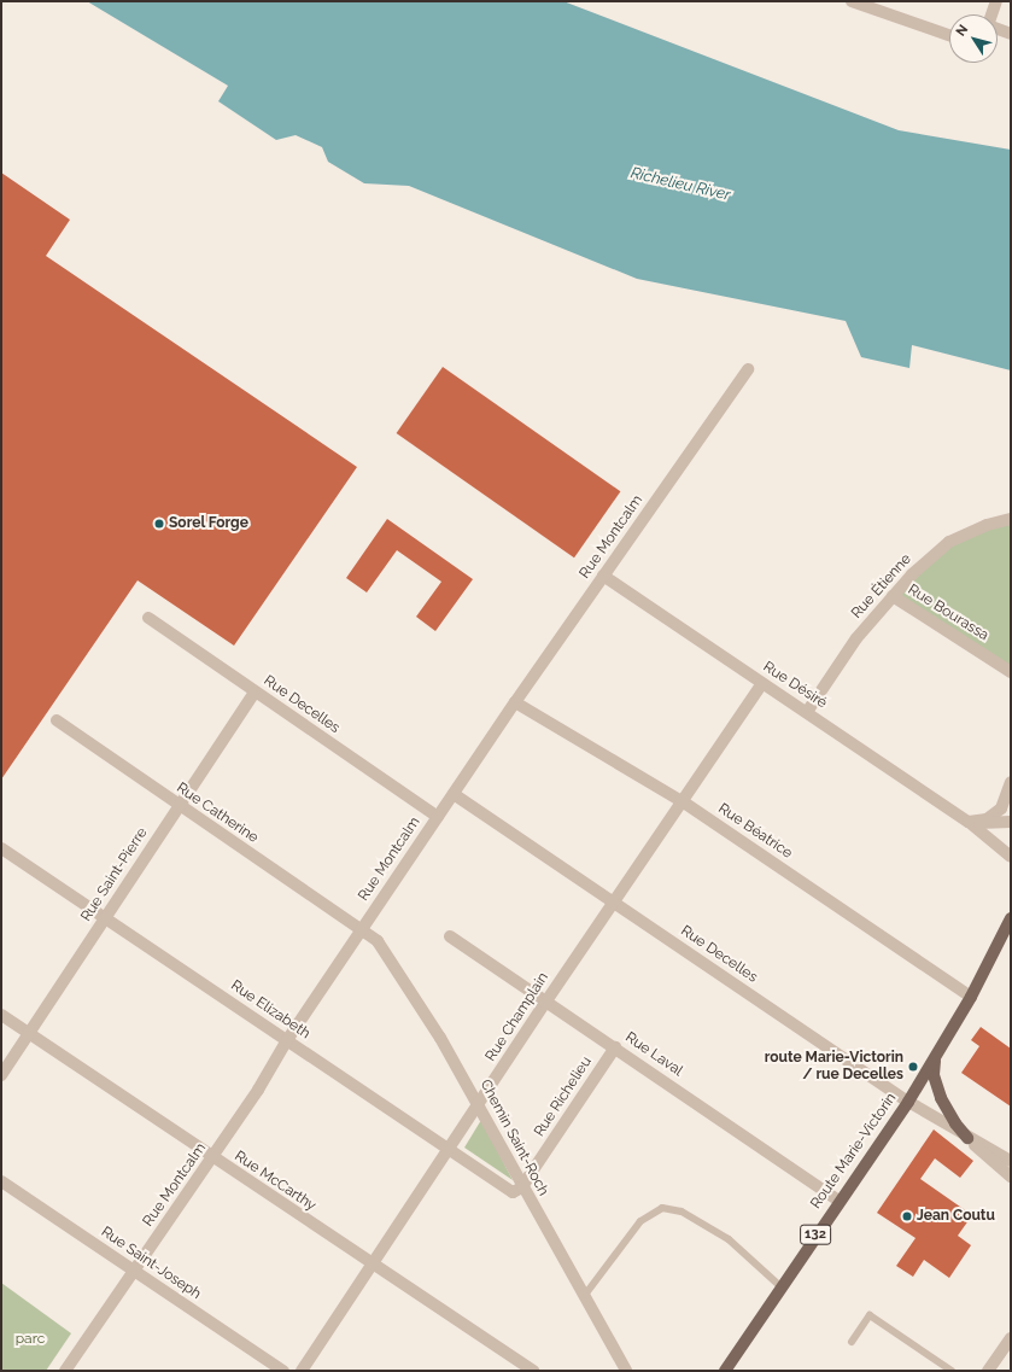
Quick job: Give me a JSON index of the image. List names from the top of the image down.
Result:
{
  "streets": {
    "main road": ["Route Marie-Victorin", "132"],
    "street": [
      "Rue Montcalm",
      "Rue Étienne",
      "Rue Bourassa",
      "Rue Désiré",
      "Rue Decelles",
      "Rue Catherine",
      "Rue Béatrice",
      "Rue Saint-Pierre",
      "Rue Elizabeth",
      "Rue Champlain",
      "Rue Laval",
      "Rue Richelieu",
      "Chemin Saint-Roch",
      "Rue McCarthy",
      "Rue Saint-Joseph"
    ]
  },
  "crossings": [
    ["Rue Montcalm", "Rue Désiré"],
    ["Rue Montcalm", "Rue Decelles"],
    ["Rue Montcalm", "Rue Catherine"],
    ["Rue Montcalm", "Rue Béatrice"],
    ["Rue Montcalm", "Rue Elizabeth"],
    ["Rue Montcalm", "Chemin Saint-Roch"],
    ["Rue Montcalm", "Rue McCarthy"],
    ["Rue Montcalm", "Rue Saint-Joseph"],
    ["Rue Étienne", "Rue Bourassa"],
    ["Rue Étienne", "Rue Désiré"],
    ["Rue Désiré", "Rue Champlain"],
    ["Rue Decelles", "Rue Saint-Pierre"],
    ["Rue Decelles", "Rue Champlain"],
    ["Rue Decelles", "Route Marie-Victorin"],
    ["Rue Catherine", "Rue Saint-Pierre"],
    ["Rue Catherine", "Chemin Saint-Roch"],
    ["Rue Béatrice", "Rue Champlain"],
    ["Rue Béatrice", "Route Marie-Victorin"],
    ["Rue Saint-Pierre", "Rue Elizabeth"],
    ["Rue Saint-Pierre", "Rue McCarthy"],
    ["Rue Elizabeth", "Rue Champlain"],
    ["Rue Elizabeth", "Rue Richelieu"],
    ["Rue Elizabeth", "Chemin Saint-Roch"],
    ["Rue Champlain", "Rue Laval"],
    ["Rue Champlain", "Chemin Saint-Roch"],
    ["Rue Champlain", "Rue McCarthy"],
    ["Rue Laval", "Rue Richelieu"],
    ["Rue Laval", "Route Marie-Victorin"],
    ["Rue Richelieu", "Chemin Saint-Roch"]
  ],
  "water": ["Richelieu River"],
  "parks": ["parc"],
  "places": ["Sorel Forge", "route Marie-Victorin / rue Decelles", "Jean Coutu"],
  "north": "top left"
}
